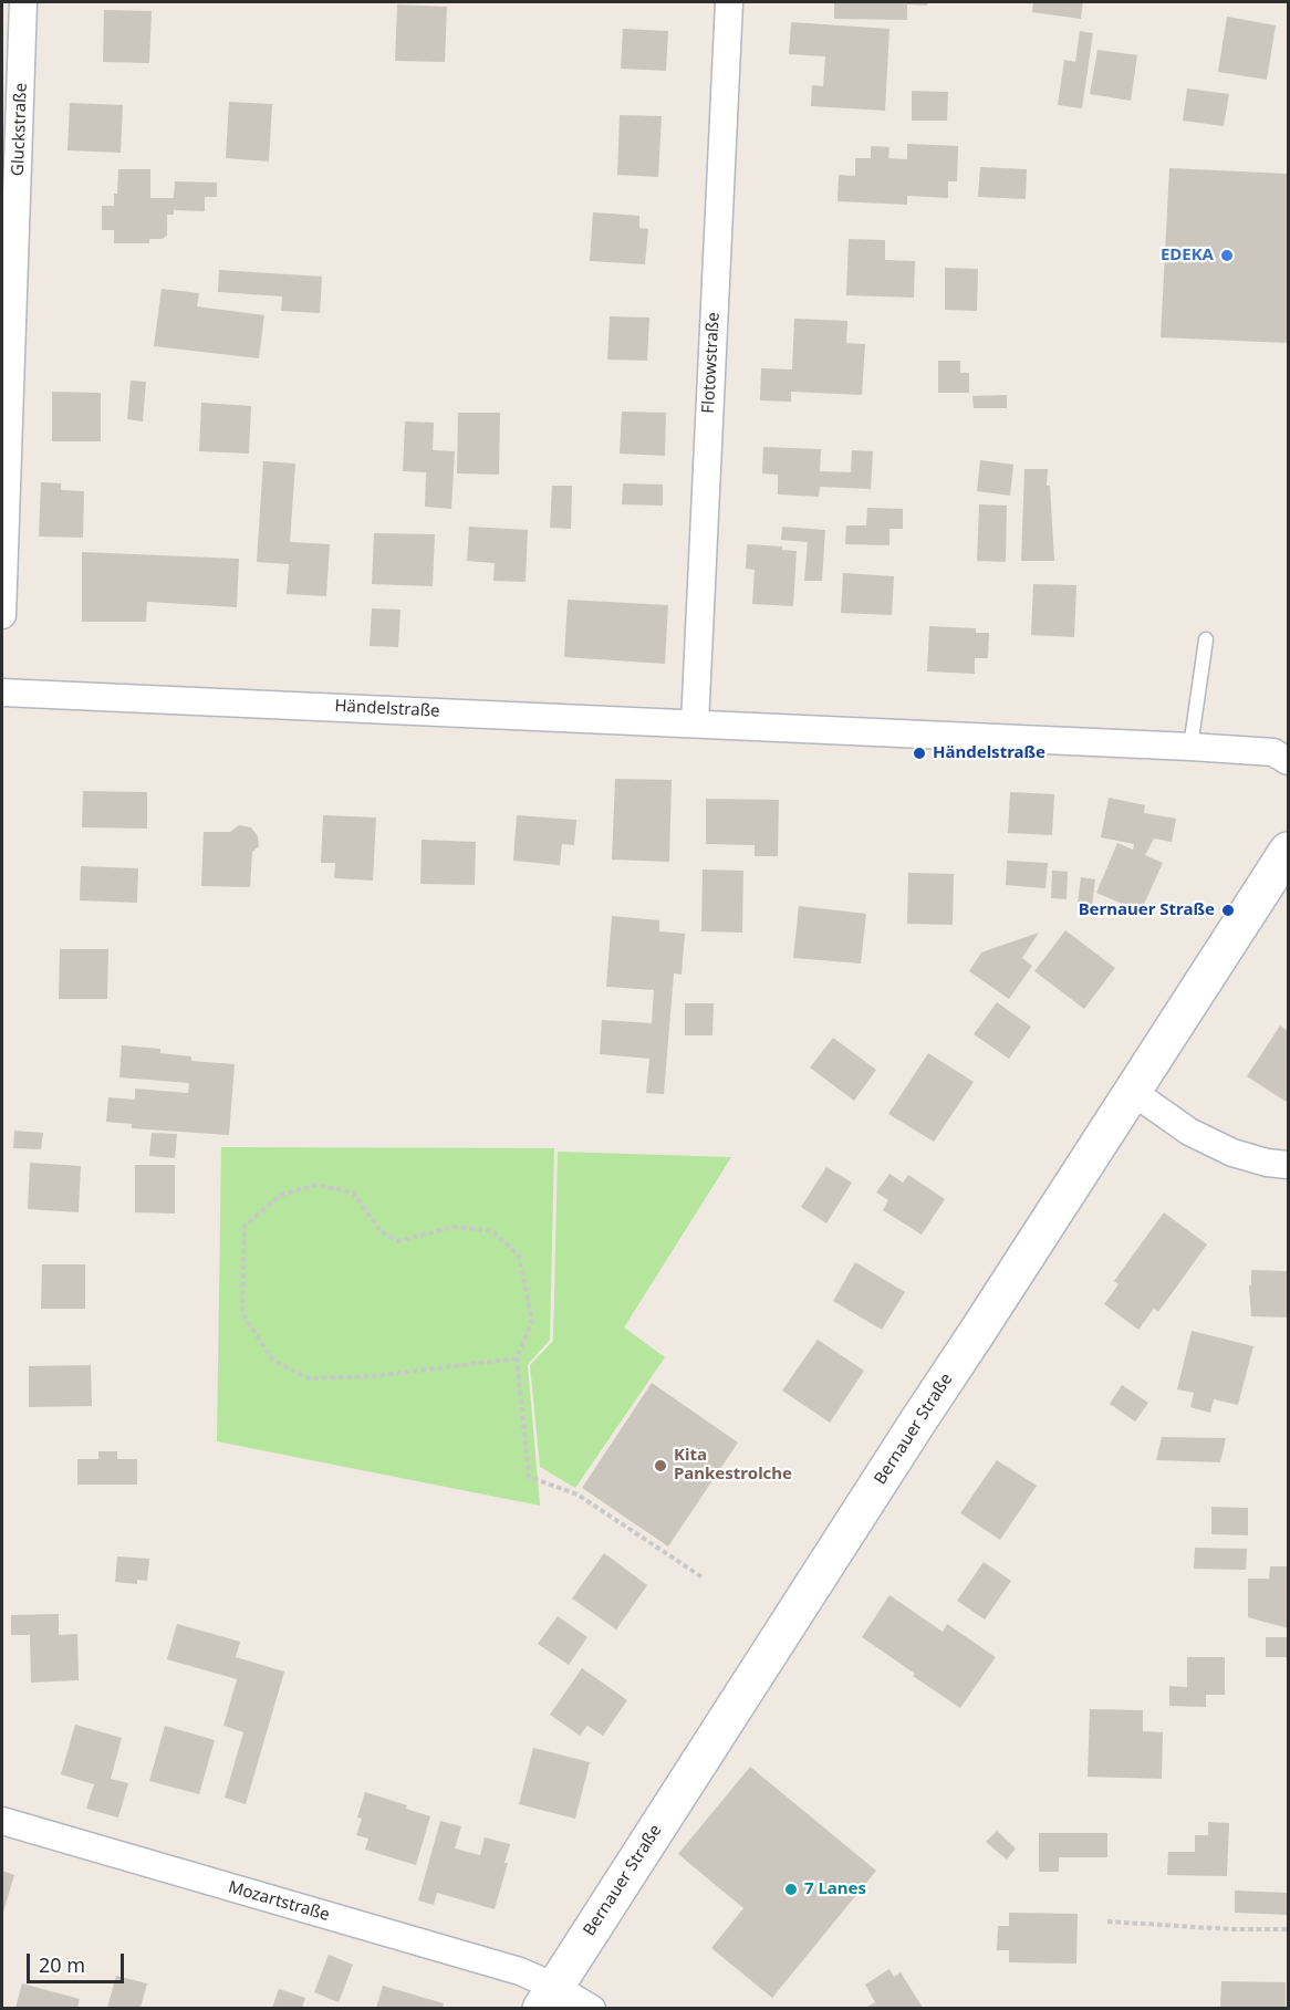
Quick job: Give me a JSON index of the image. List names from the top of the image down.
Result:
{
  "streets": {
    "main road": ["Bernauer Straße"],
    "street": [
      "Gluckstraße",
      "Flotowstraße",
      "Händelstraße",
      "Mozartstraße"
    ]
  },
  "crossings": [
    ["Flotowstraße", "Händelstraße"],
    ["Bernauer Straße", "Mozartstraße"]
  ],
  "places": [
    "EDEKA",
    "Händelstraße",
    "Bernauer Straße",
    "Kita Pankestrolche",
    "7 Lanes"
  ],
  "scale_bar": "20 m"
}
